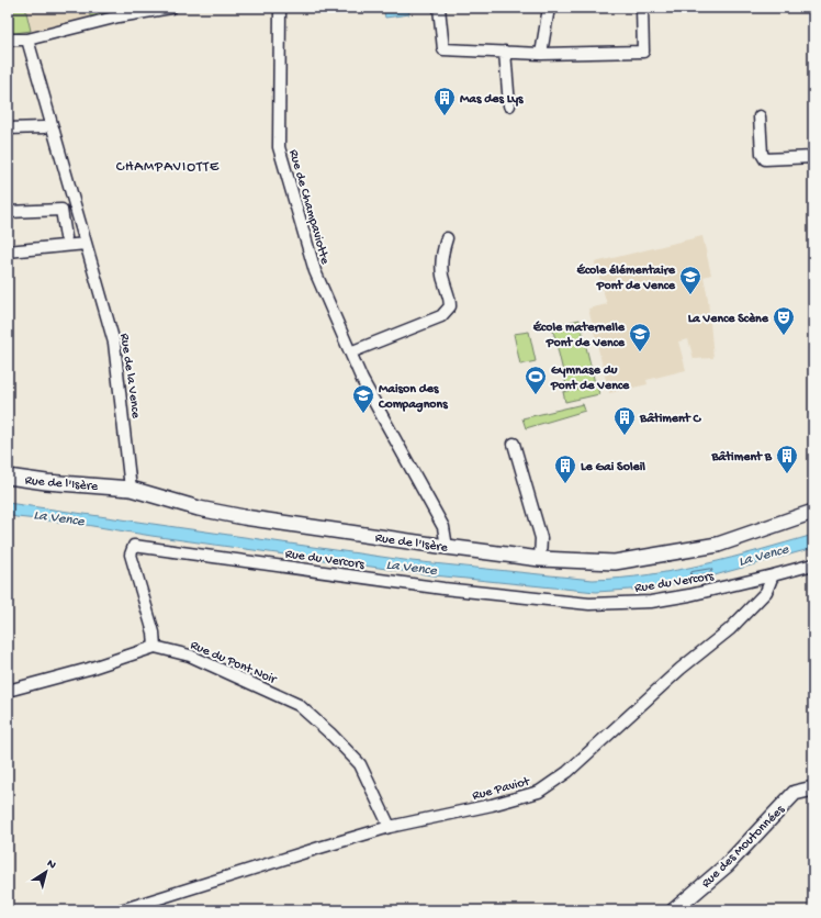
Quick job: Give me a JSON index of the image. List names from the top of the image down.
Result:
{
  "streets": {
    "street": [
      "Rue de Champaviotte",
      "Rue de la Vence",
      "Rue de l'Isère",
      "Rue du Vercors",
      "Rue du Pont Noir",
      "Rue Paviot",
      "Rue des Moutonnées"
    ]
  },
  "crossings": [
    ["Rue de Champaviotte", "Rue de l'Isère"],
    ["Rue de la Vence", "Rue de l'Isère"],
    ["Rue du Vercors", "Rue du Pont Noir"],
    ["Rue du Vercors", "Rue Paviot"],
    ["Rue du Pont Noir", "Rue Paviot"]
  ],
  "districts": ["CHAMPAVIOTTE"],
  "water": ["La Vence"],
  "places": {
    "building": [
      "Mas des Lys",
      "Bâtiment C",
      "Bâtiment B",
      "Le Gai Soleil"
    ],
    "school or university": ["École élémentaire Pont de Vence", "École maternelle Pont de Vence", "Maison des Compagnons"],
    "theatre": ["La Vence Scène"],
    "sports": ["Gymnase du Pont de Vence"]
  },
  "north": "top right"
}
